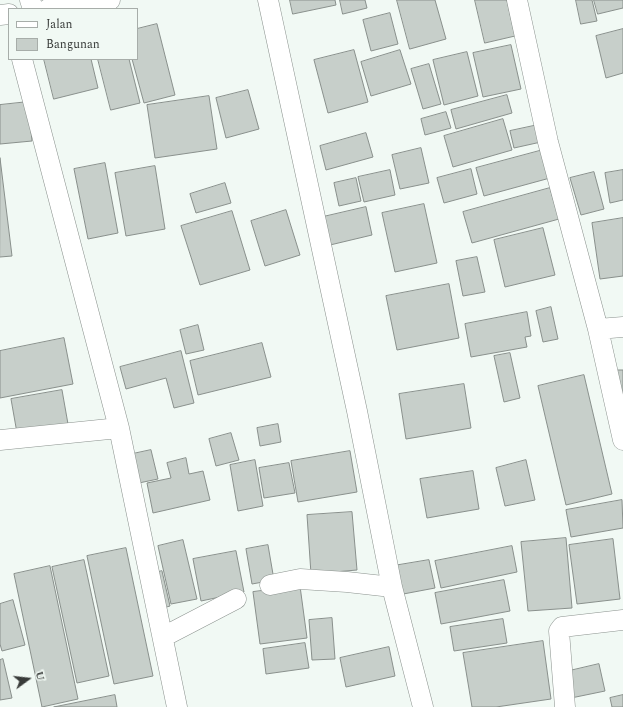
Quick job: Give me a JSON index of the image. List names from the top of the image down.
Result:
{
  "legend": ["Jalan", "Bangunan"],
  "north": "right"
}
